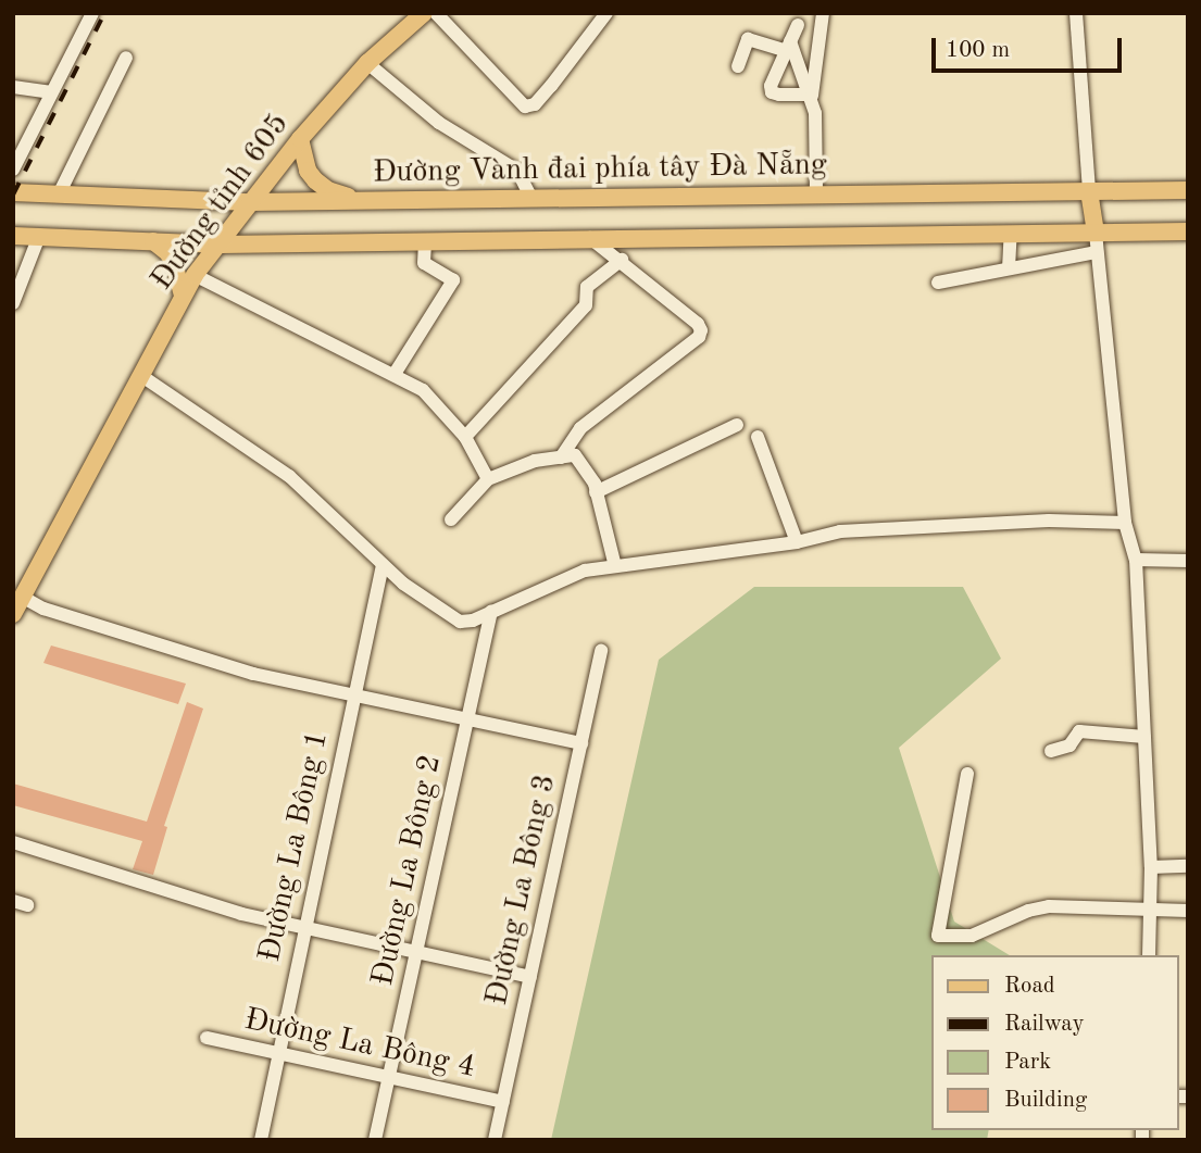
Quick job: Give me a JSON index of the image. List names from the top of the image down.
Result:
{
  "streets": {
    "main road": ["Đường Vành đai phía tây Đà Nẵng", "Đường tỉnh 605"],
    "street": [
      "Đường La Bông 1",
      "Đường La Bông 2",
      "Đường La Bông 3",
      "Đường La Bông 4"
    ]
  },
  "crossings": [
    ["Đường Vành đai phía tây Đà Nẵng", "Đường tỉnh 605"],
    ["Đường La Bông 1", "Đường La Bông 4"],
    ["Đường La Bông 2", "Đường La Bông 4"],
    ["Đường La Bông 3", "Đường La Bông 4"]
  ],
  "legend": [
    "Road",
    "Railway",
    "Park",
    "Building"
  ],
  "scale_bar": "100 m"
}
